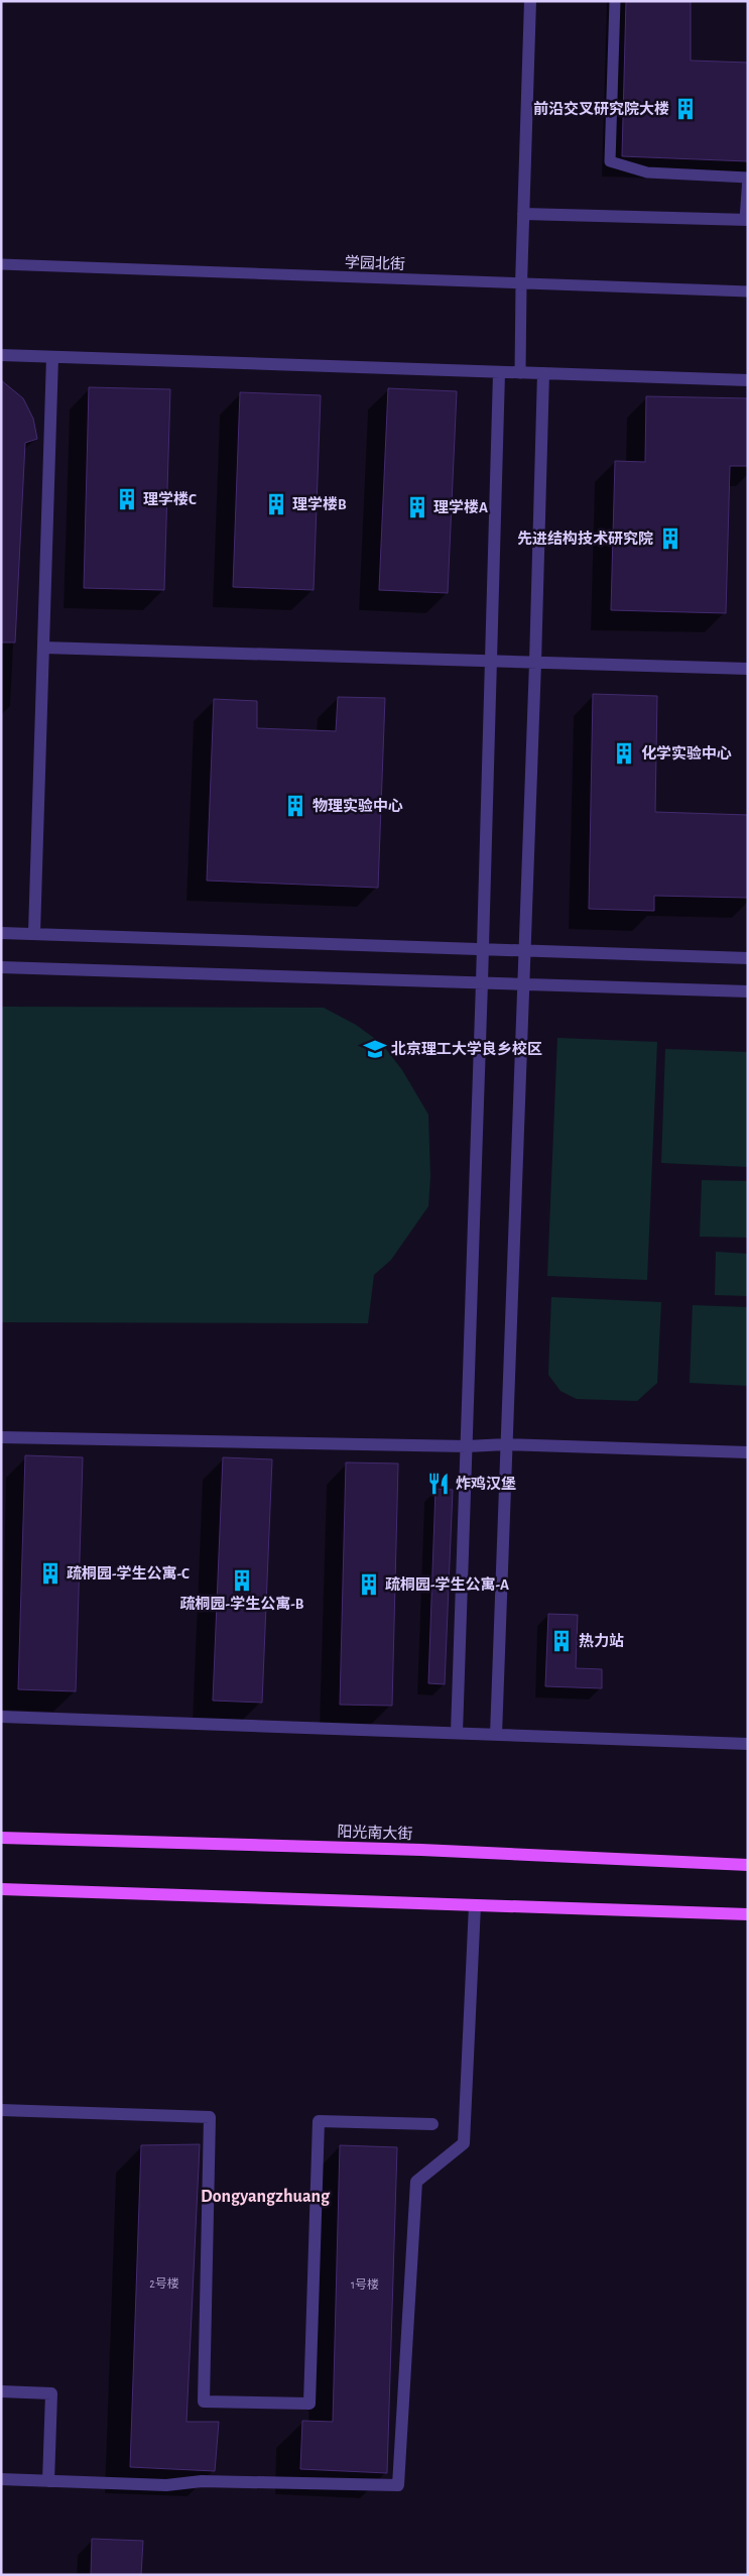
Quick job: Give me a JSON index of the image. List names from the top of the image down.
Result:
{
  "streets": {
    "main road": ["阳光南大街"],
    "lane": ["学园北街"]
  },
  "districts": ["Dongyangzhuang"],
  "places": {
    "building": [
      "前沿交叉研究院大楼",
      "理学楼C",
      "理学楼B",
      "理学楼A",
      "先进结构技术研究院",
      "化学实验中心",
      "物理实验中心",
      "疏桐园-学生公寓-C",
      "疏桐园-学生公寓-B",
      "疏桐园-学生公寓-A",
      "热力站"
    ],
    "school or university": ["北京理工大学良乡校区"],
    "restaurant": ["炸鸡汉堡"]
  },
  "house_numbers": ["2号楼", "1号楼"]
}
